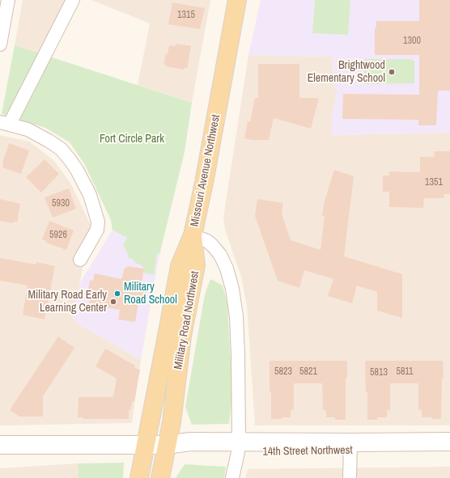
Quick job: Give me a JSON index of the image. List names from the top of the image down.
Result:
{
  "streets": {
    "main road": ["Missouri Avenue Northwest", "Military Road Northwest"],
    "street": ["14th Street Northwest"]
  },
  "crossings": [
    ["Missouri Avenue Northwest", "Military Road Northwest"],
    ["Missouri Avenue Northwest", "14th Street Northwest"],
    ["Military Road Northwest", "14th Street Northwest"]
  ],
  "parks": ["Fort Circle Park"],
  "places": ["Brightwood Elementary School", "Military Road School", "Military Road Early Learning Center"],
  "house_numbers": [
    "1315",
    "1300",
    "1351",
    "5930",
    "5926",
    "5823",
    "5821",
    "5811",
    "5813"
  ]
}
